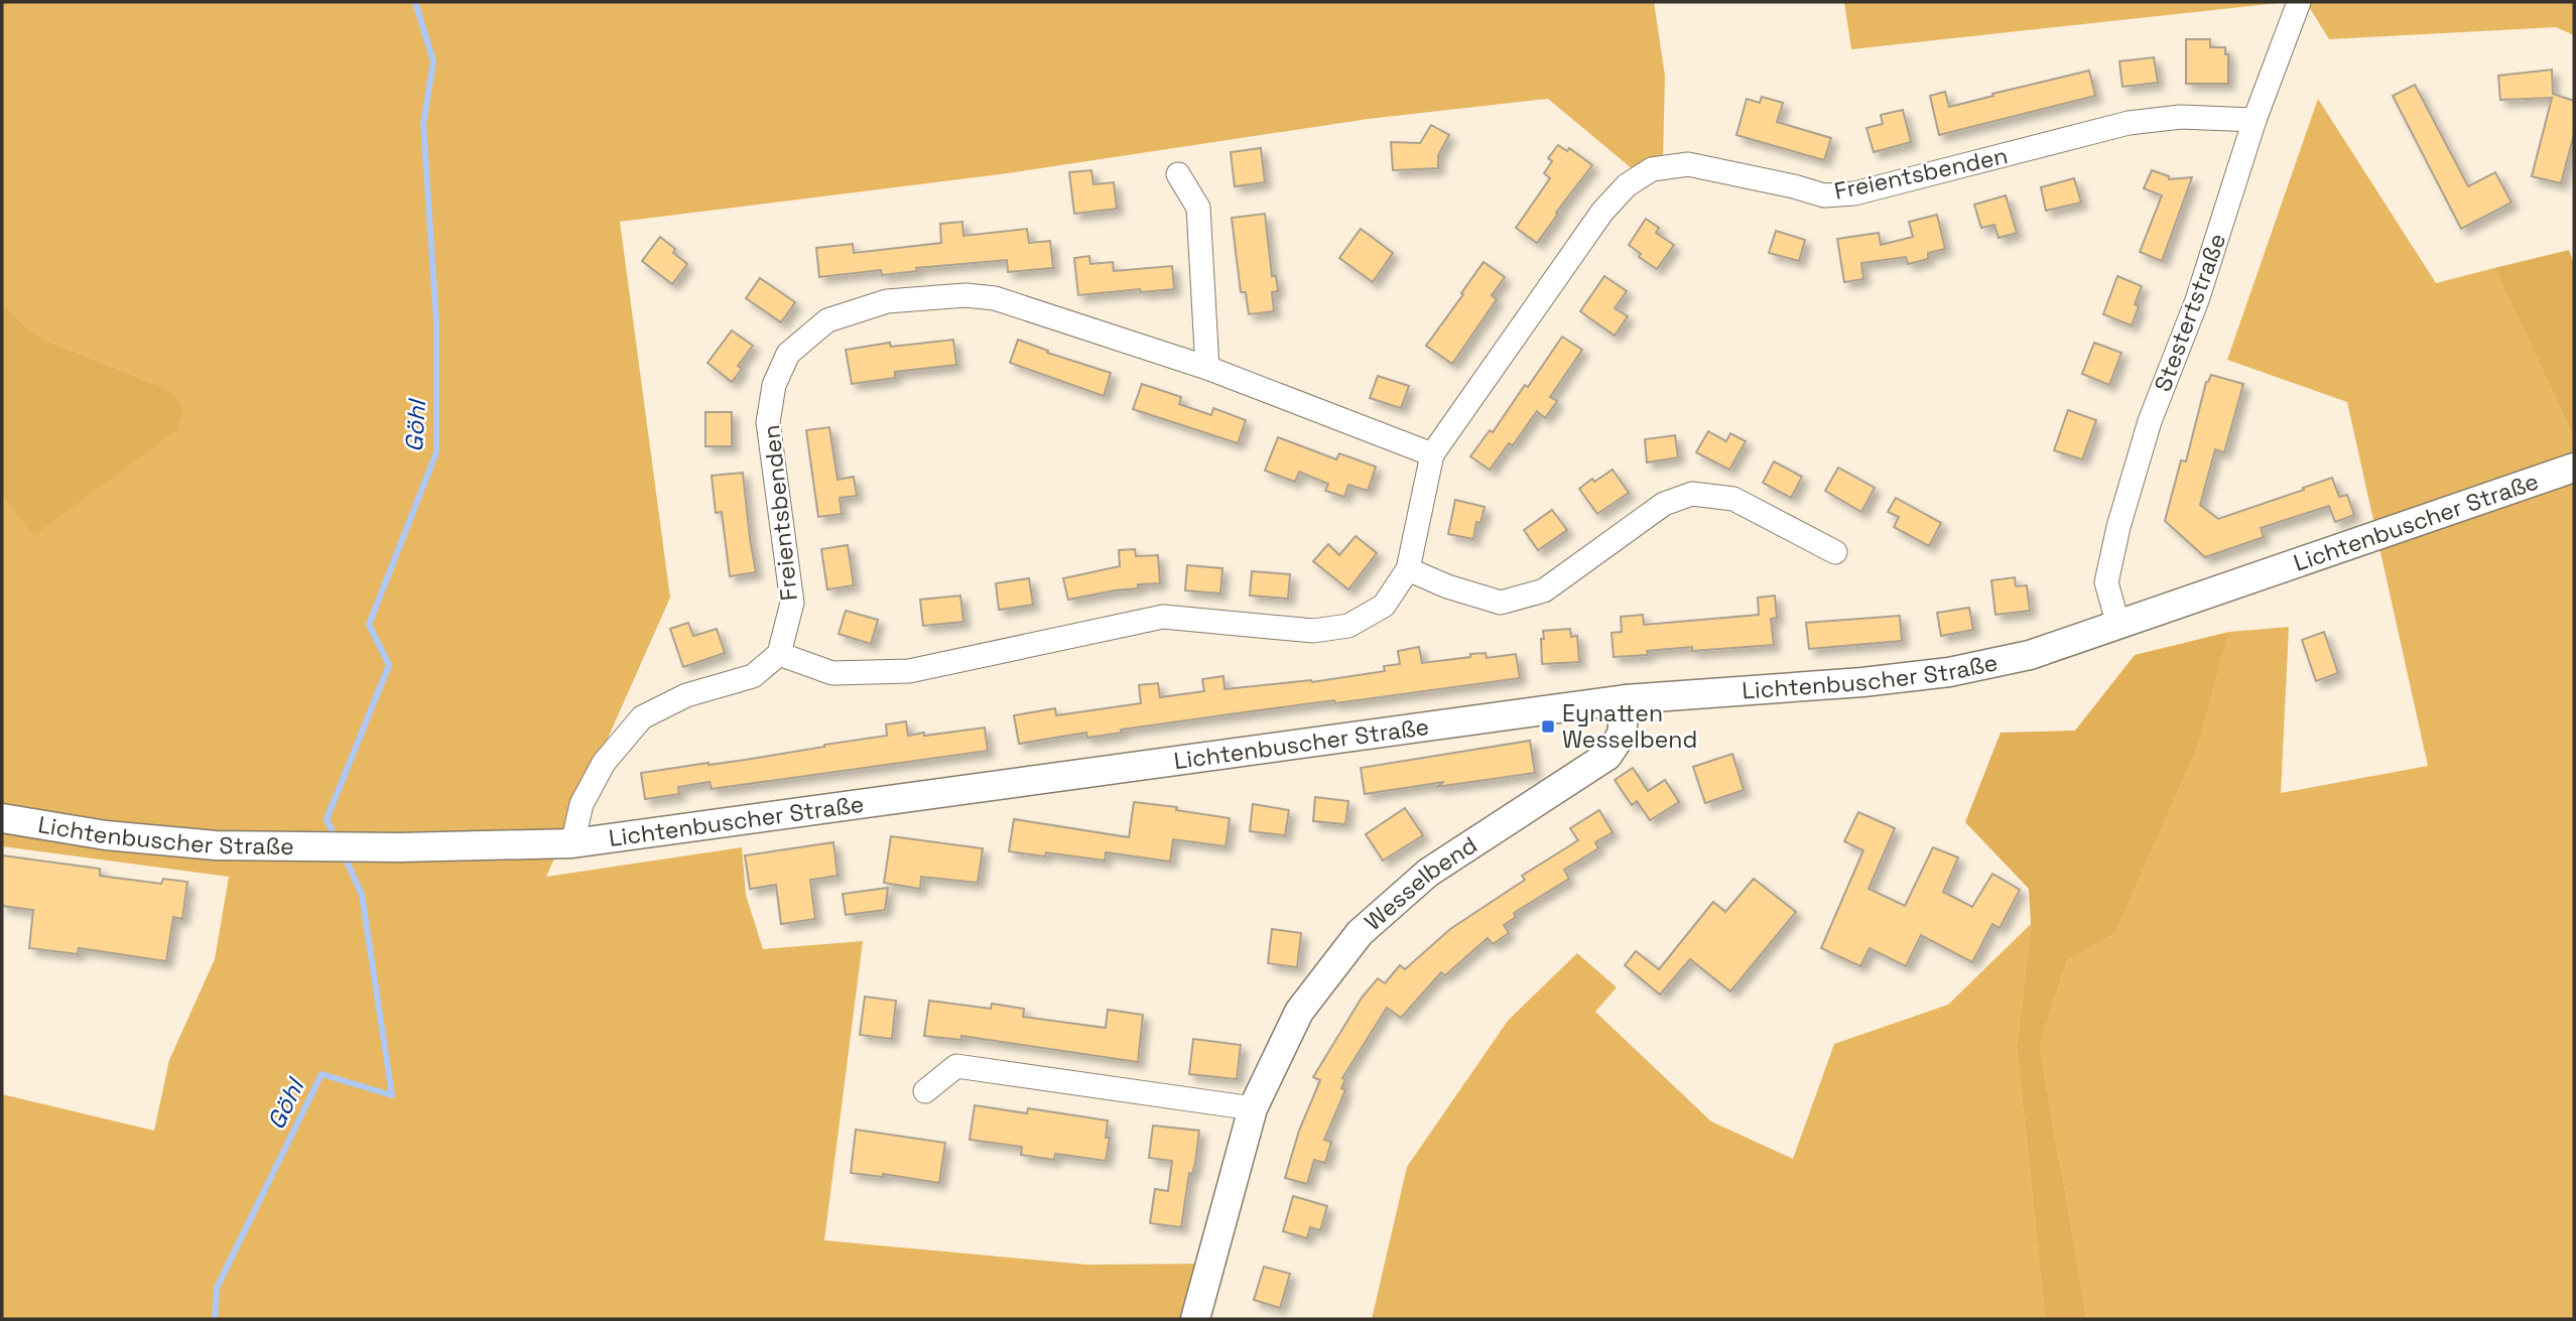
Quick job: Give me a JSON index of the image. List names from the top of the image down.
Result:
{
  "streets": {
    "street": [
      "Freientsbenden",
      "Stestertstraße",
      "Lichtenbuscher Straße",
      "Wesselbend"
    ]
  },
  "crossings": [
    ["Freientsbenden", "Stestertstraße"],
    ["Stestertstraße", "Lichtenbuscher Straße"],
    ["Lichtenbuscher Straße", "Wesselbend"]
  ],
  "water": ["Göhl"],
  "places": {
    "transit": ["Eynatten Wesselbend"]
  }
}
